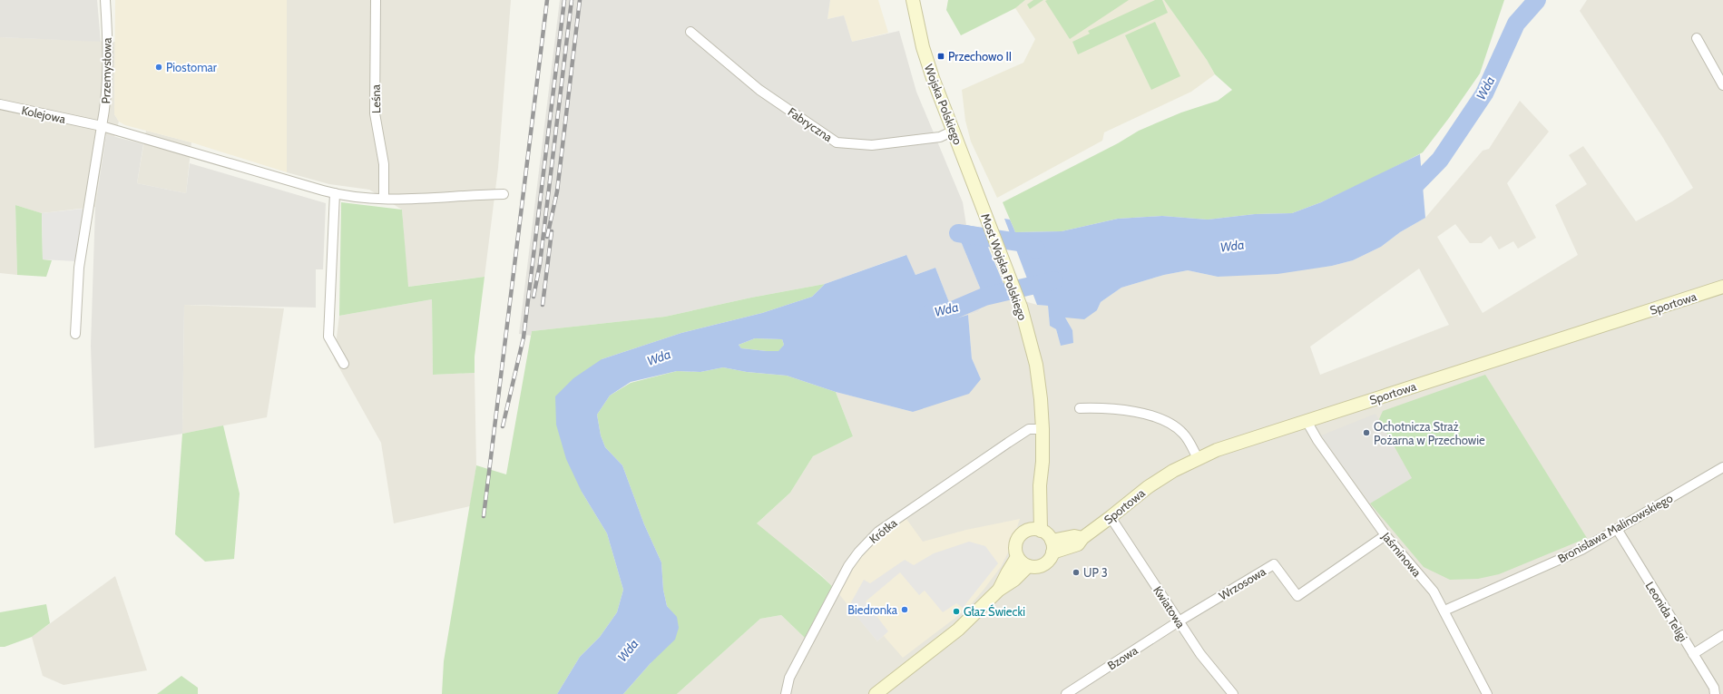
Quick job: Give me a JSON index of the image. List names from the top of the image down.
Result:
{
  "streets": {
    "street": [
      "Przemysłowa",
      "Leśna",
      "Wojska Polskiego",
      "Kolejowa",
      "Fabryczna",
      "Most Wojska Polskiego",
      "Sportowa",
      "Bronisława Malinowskiego",
      "Krótka",
      "Jaśminowa",
      "Wrzosowa",
      "Kwiatowa",
      "Leonida Teligi",
      "Bzowa"
    ]
  },
  "crossings": [
    ["Przemysłowa", "Kolejowa"],
    ["Wojska Polskiego", "Fabryczna"],
    ["Wojska Polskiego", "Most Wojska Polskiego"],
    ["Most Wojska Polskiego", "Krótka"],
    ["Sportowa", "Jaśminowa"],
    ["Sportowa", "Kwiatowa"],
    ["Bronisława Malinowskiego", "Jaśminowa"],
    ["Bronisława Malinowskiego", "Leonida Teligi"],
    ["Jaśminowa", "Wrzosowa"],
    ["Wrzosowa", "Kwiatowa"],
    ["Wrzosowa", "Bzowa"],
    ["Kwiatowa", "Bzowa"]
  ],
  "water": ["Wda"],
  "places": {
    "transit": ["Przechowo II"],
    "other": [
      "Piostomar",
      "Ochotnicza Straż Pożarna w Przechowie",
      "UP 3",
      "Biedronka",
      "Głaz Świecki"
    ]
  }
}
